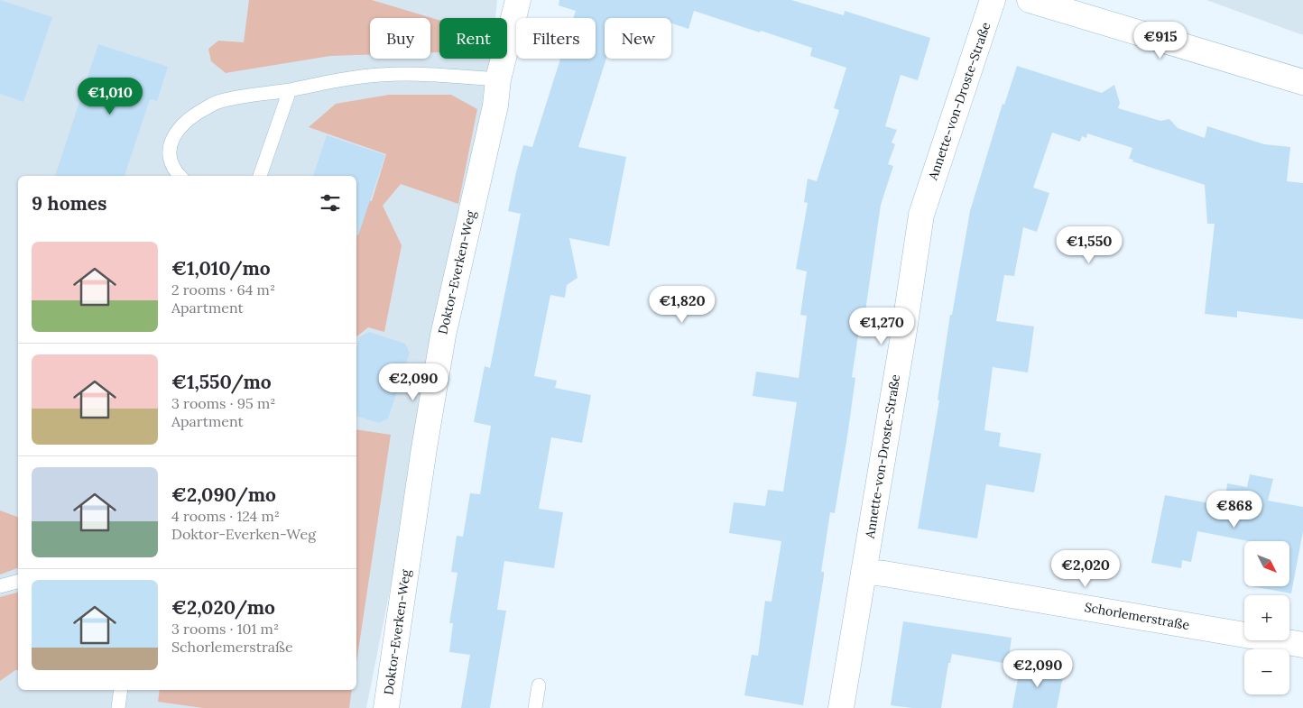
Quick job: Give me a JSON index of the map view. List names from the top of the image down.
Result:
{
  "streets": {
    "street": ["Annette-von-Droste-Straße", "Doktor-Everken-Weg", "Schorlemerstraße"]
  },
  "crossings": [
    ["Annette-von-Droste-Straße", "Schorlemerstraße"]
  ],
  "north": "bottom right",
  "page": {
    "chip": [
      "Buy",
      "Rent",
      "Filters",
      "New"
    ],
    "price": [
      "€915",
      "€1,010",
      "€1,550",
      "€1,820",
      "€1,270",
      "€2,090",
      "€868",
      "€2,020",
      "€2,090"
    ],
    "heading": "9 homes",
    "list": [
      {
        "name": "€1,010/mo",
        "note": "2 rooms · 64 m² · Apartment"
      },
      {
        "name": "€1,550/mo",
        "note": "3 rooms · 95 m² · Apartment"
      },
      {
        "name": "€2,090/mo",
        "note": "4 rooms · 124 m² · Doktor-Everken-Weg"
      },
      {
        "name": "€2,020/mo",
        "note": "3 rooms · 101 m² · Schorlemerstraße"
      }
    ],
    "map_buttons": ["+", "−"]
  }
}
